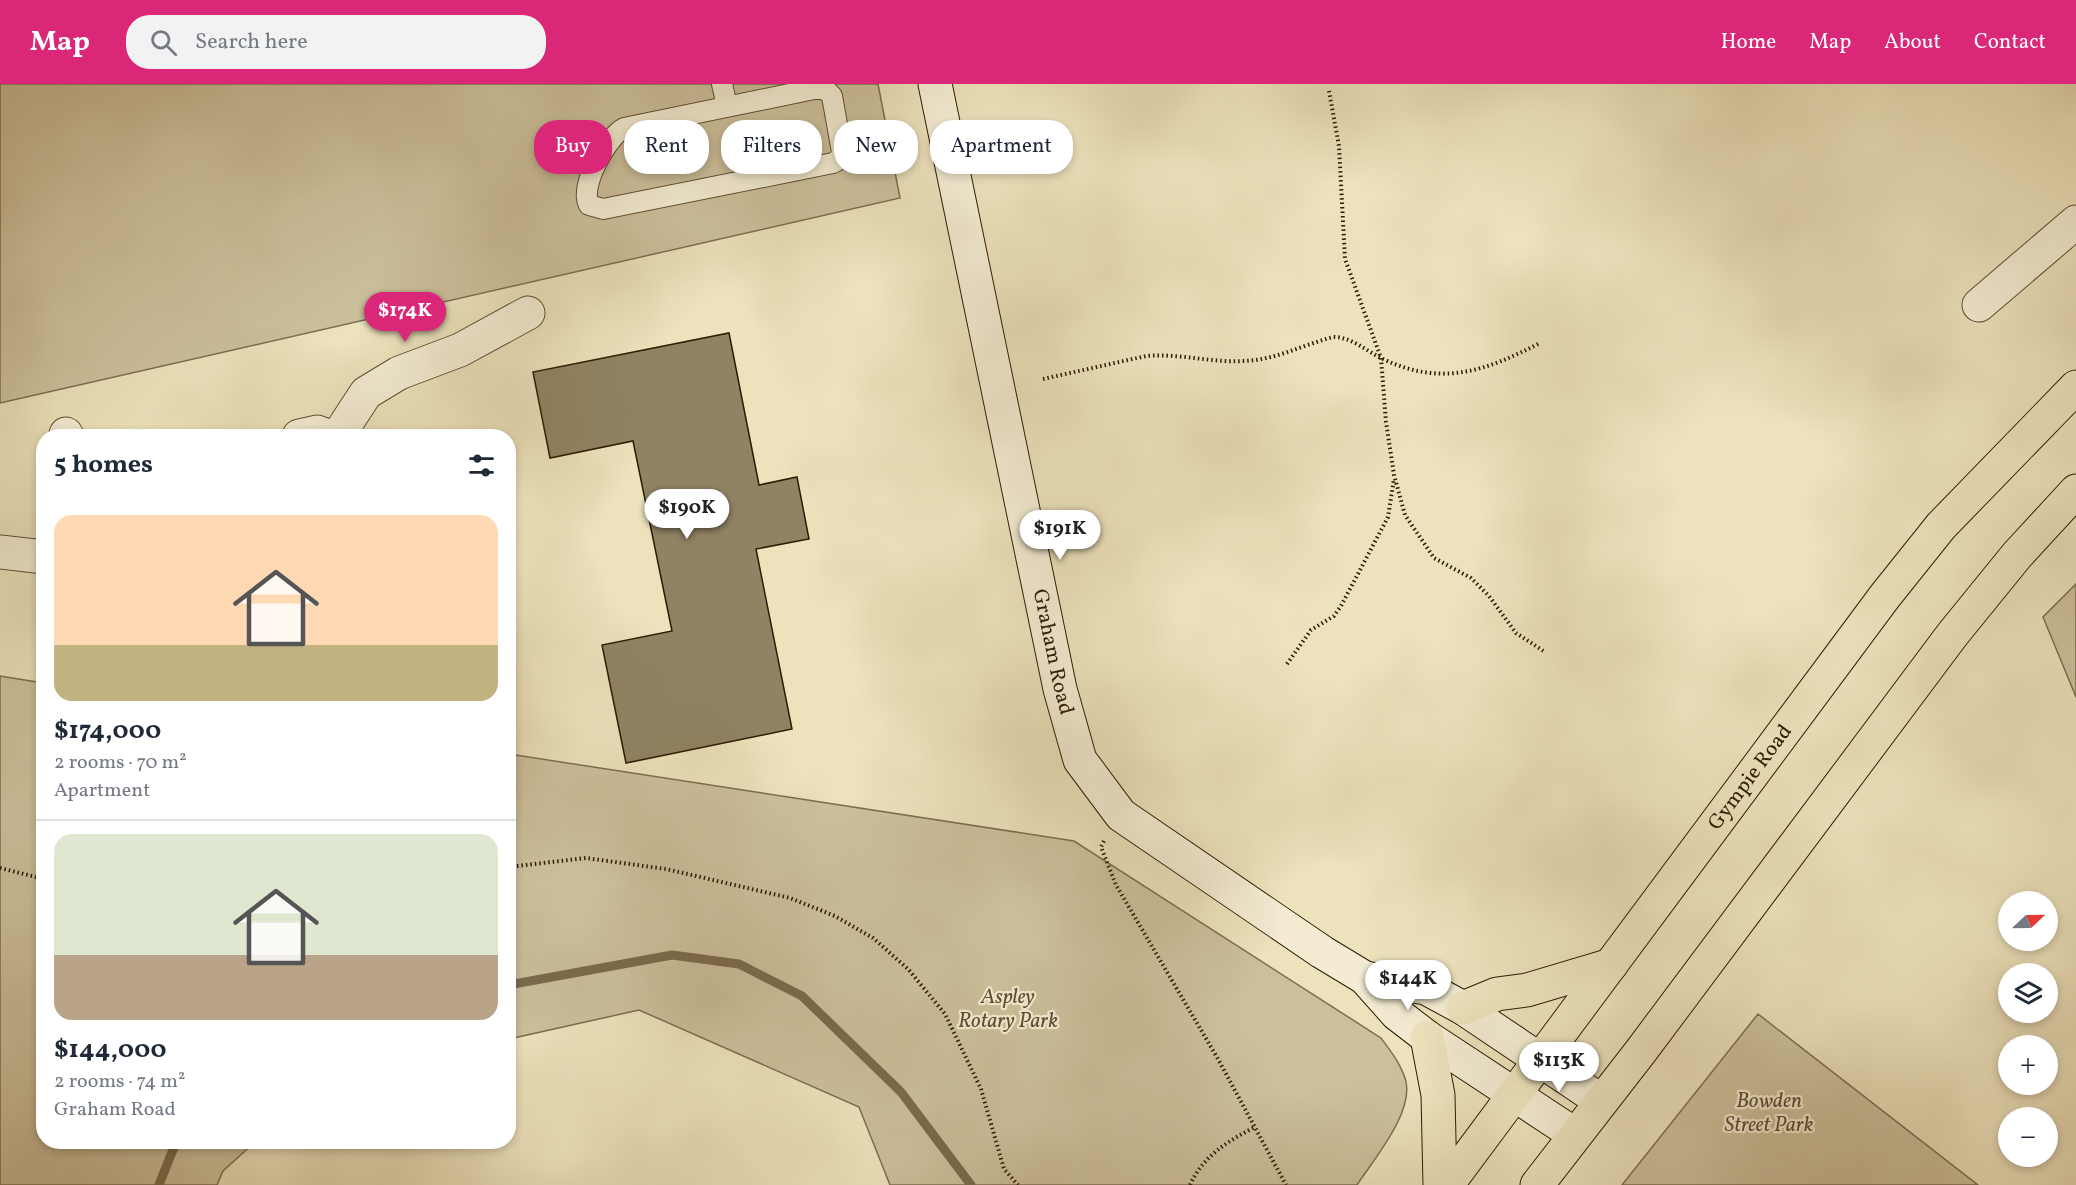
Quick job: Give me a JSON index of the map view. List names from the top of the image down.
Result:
{
  "streets": {
    "highway": ["Gympie Road"],
    "street": ["Graham Road"]
  },
  "crossings": [
    ["Graham Road", "Gympie Road"]
  ],
  "parks": ["Aspley Rotary Park", "Bowden Street Park"],
  "north": "right",
  "page": {
    "header": "Map",
    "search": "Search here",
    "nav": [
      "Home",
      "Map",
      "About",
      "Contact"
    ],
    "chip": [
      "Buy",
      "Rent",
      "Filters",
      "New",
      "Apartment"
    ],
    "price": [
      "$174K",
      "$190K",
      "$191K",
      "$144K",
      "$113K"
    ],
    "heading": "5 homes",
    "list": [
      {
        "name": "$174,000",
        "note": "2 rooms · 70 m² · Apartment"
      },
      {
        "name": "$144,000",
        "note": "2 rooms · 74 m² · Graham Road"
      }
    ],
    "map_buttons": ["+", "−"]
  }
}
